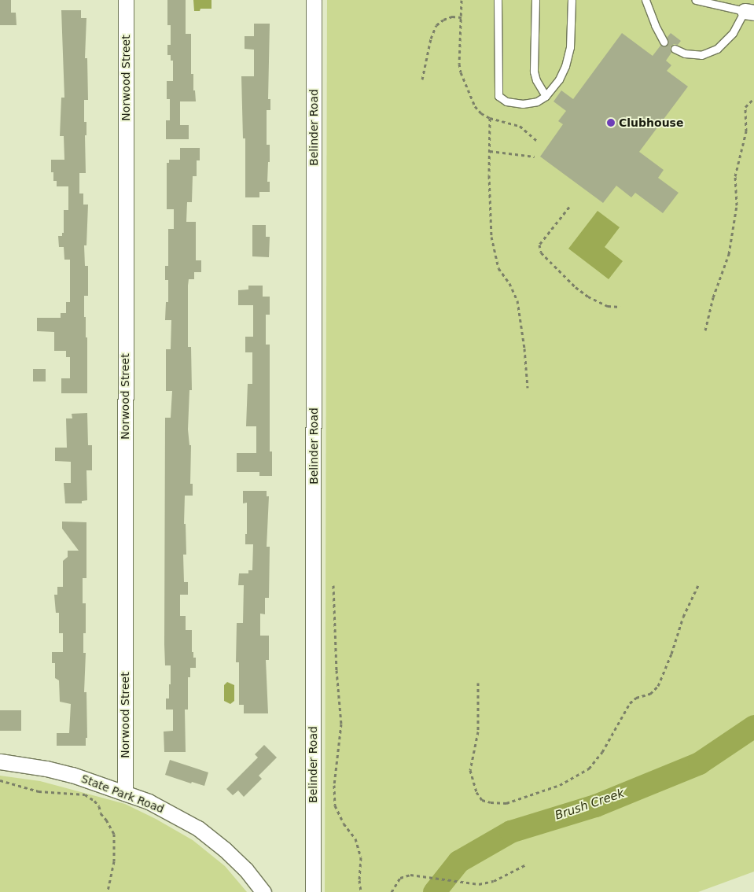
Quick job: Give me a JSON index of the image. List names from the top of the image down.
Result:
{
  "streets": {
    "street": ["Norwood Street", "Belinder Road", "State Park Road"]
  },
  "crossings": [
    ["Norwood Street", "State Park Road"]
  ],
  "water": ["Brush Creek"],
  "places": ["Clubhouse"]
}
